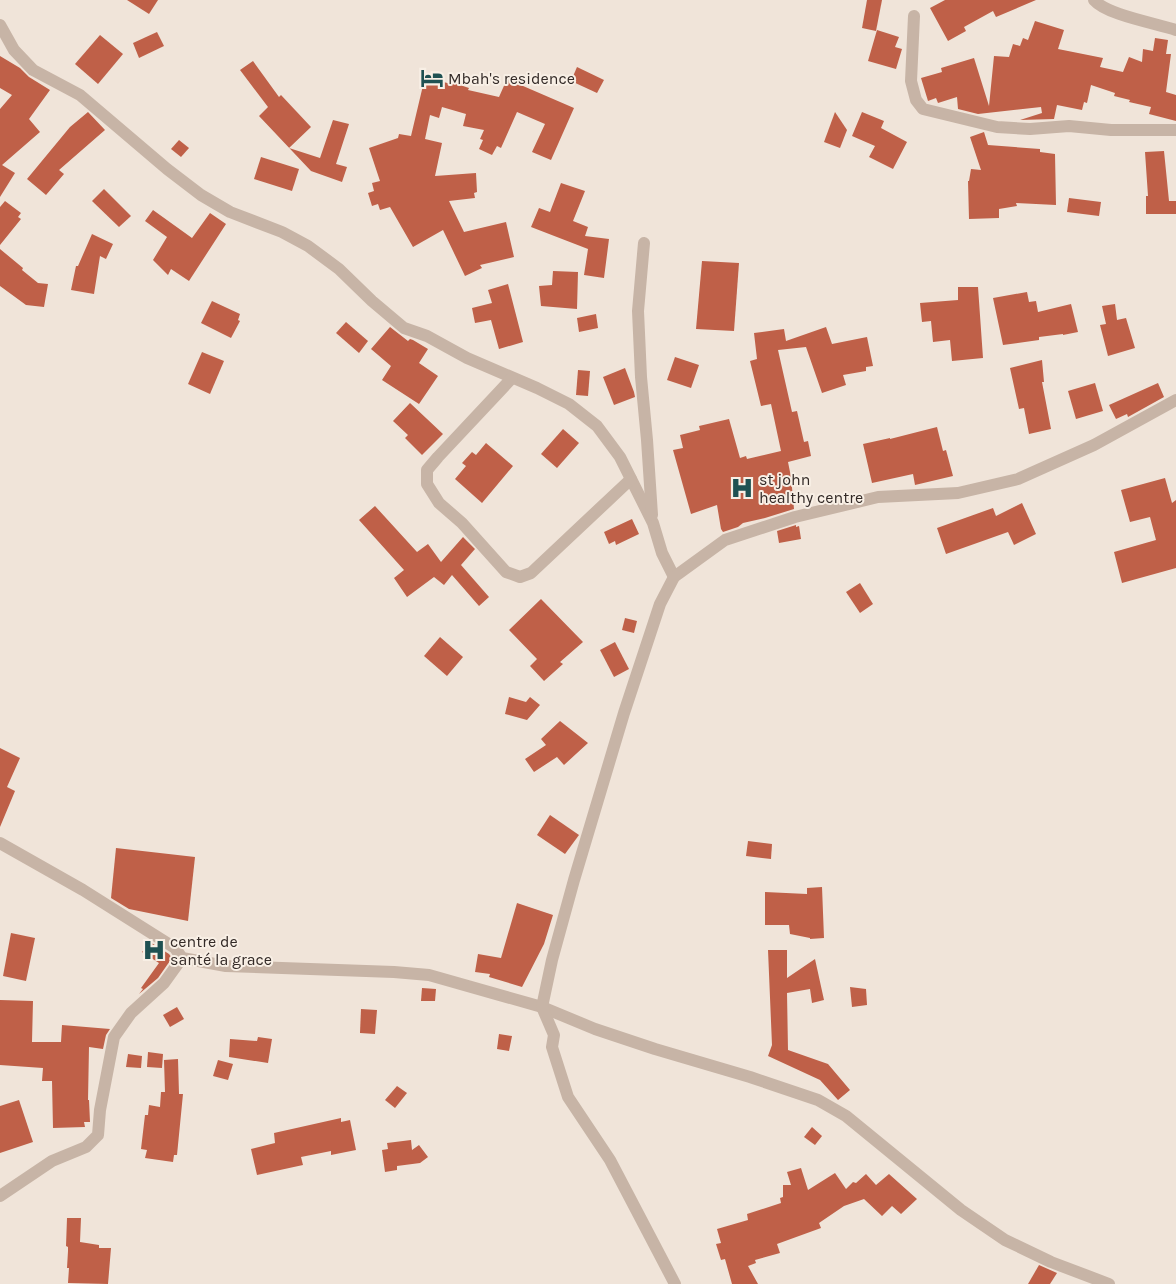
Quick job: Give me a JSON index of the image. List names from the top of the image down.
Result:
{
  "places": {
    "hotel": ["Mbah's residence"],
    "hospital": ["st john healthy centre", "centre de santé la grace"]
  }
}
